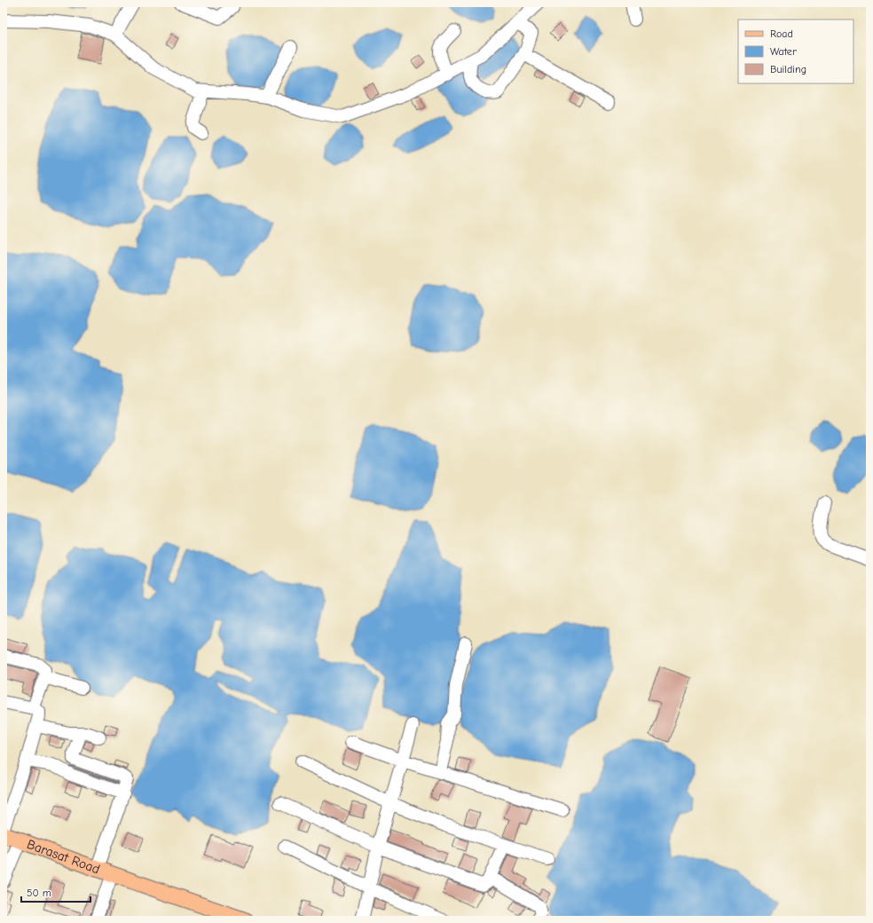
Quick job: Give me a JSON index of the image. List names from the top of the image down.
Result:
{
  "streets": {
    "main road": ["Barasat Road"]
  },
  "legend": ["Road", "Water", "Building"],
  "scale_bar": "50 m"
}
